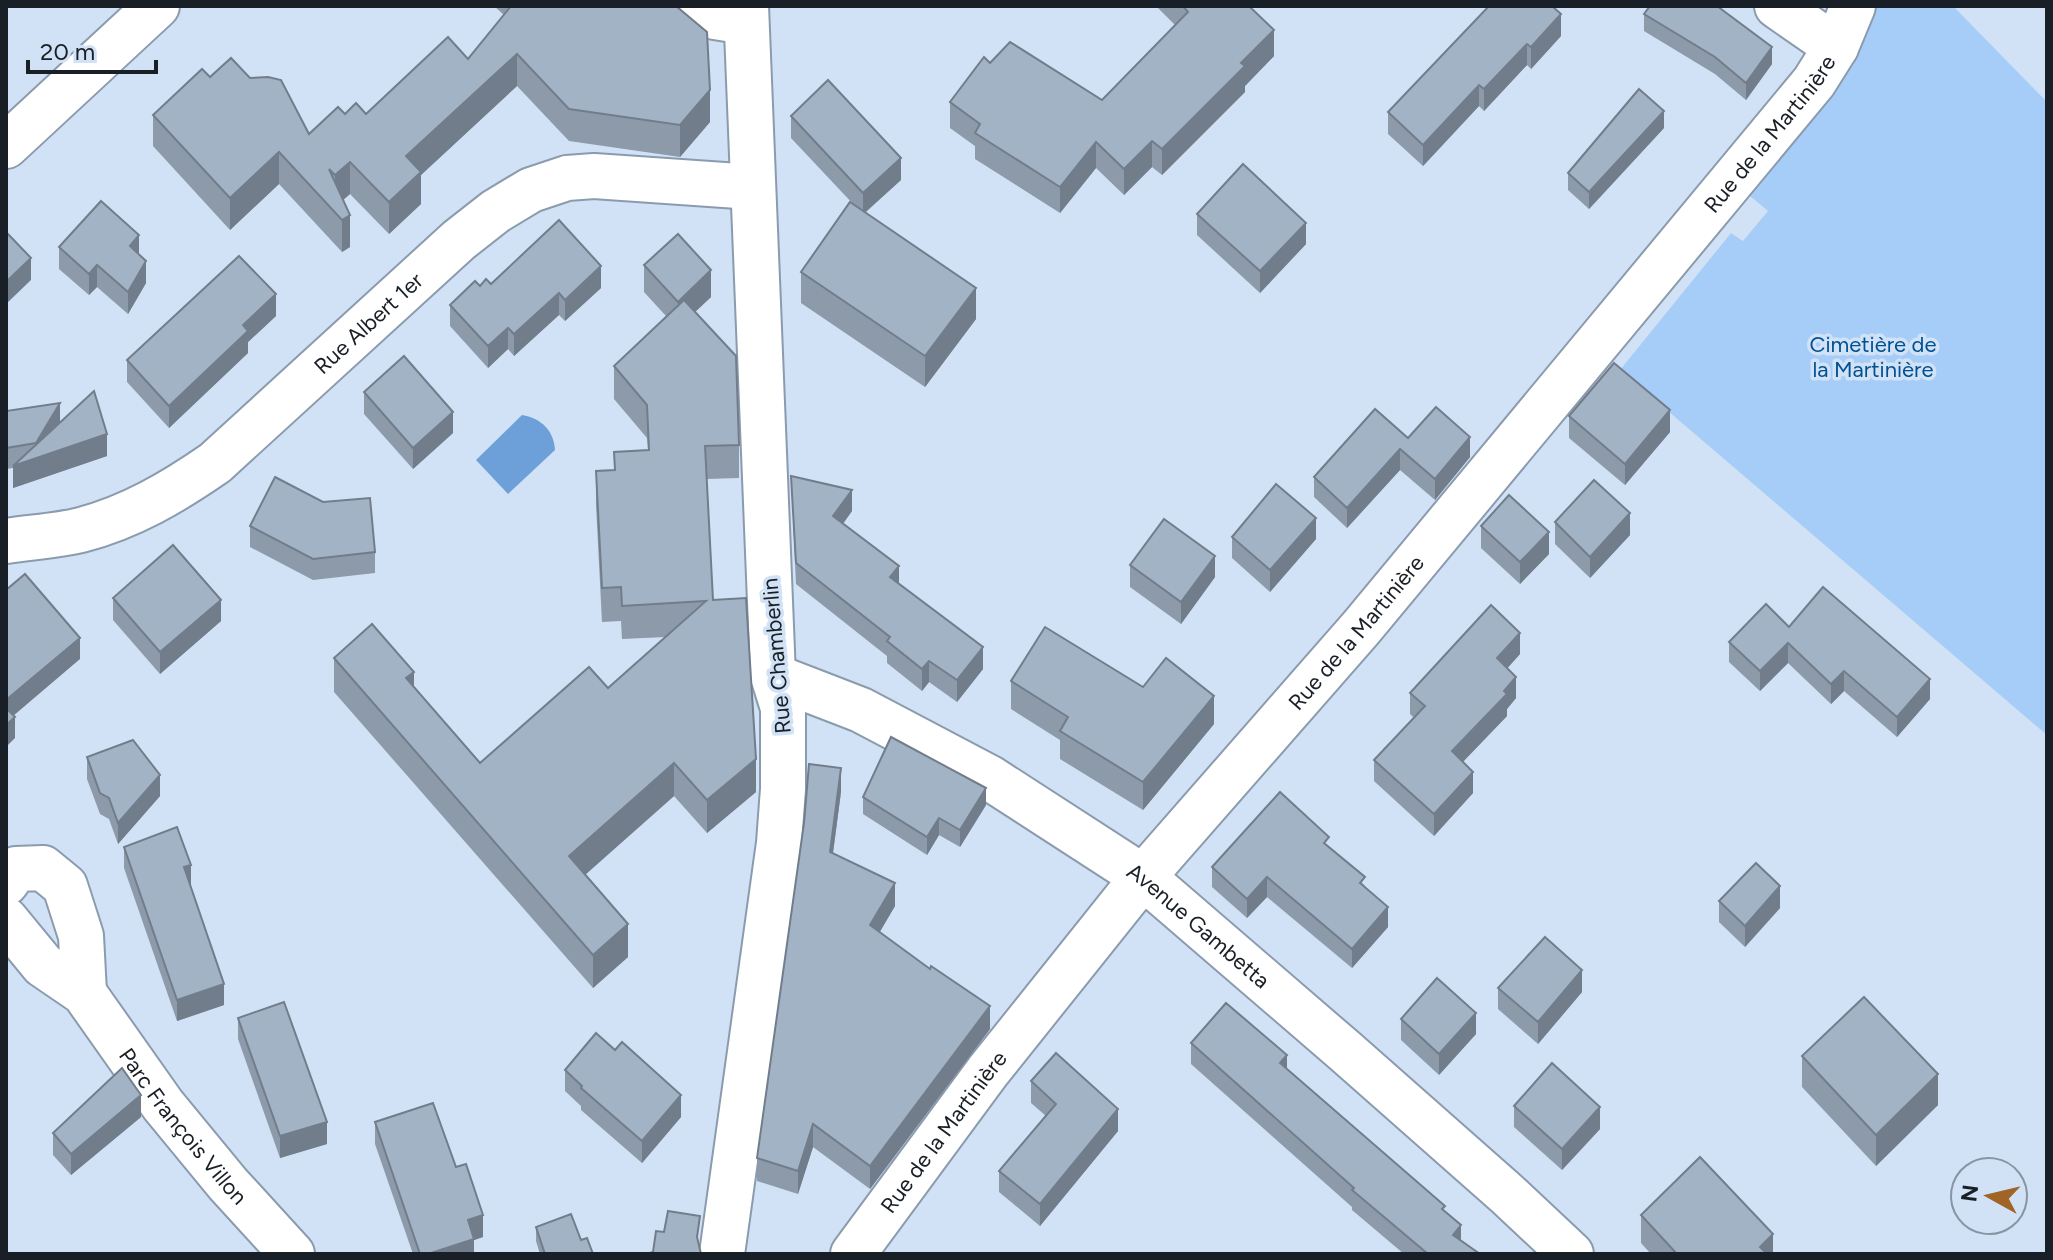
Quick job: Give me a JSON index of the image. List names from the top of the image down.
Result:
{
  "streets": {
    "street": [
      "Rue de la Martinière",
      "Rue Albert 1er",
      "Rue Chamberlin",
      "Avenue Gambetta",
      "Parc François Villon"
    ]
  },
  "crossings": [
    ["Rue de la Martinière", "Avenue Gambetta"],
    ["Rue Albert 1er", "Rue Chamberlin"],
    ["Rue Chamberlin", "Avenue Gambetta"]
  ],
  "parks": ["Cimetière de la Martinière"],
  "scale_bar": "20 m",
  "north": "left"
}
